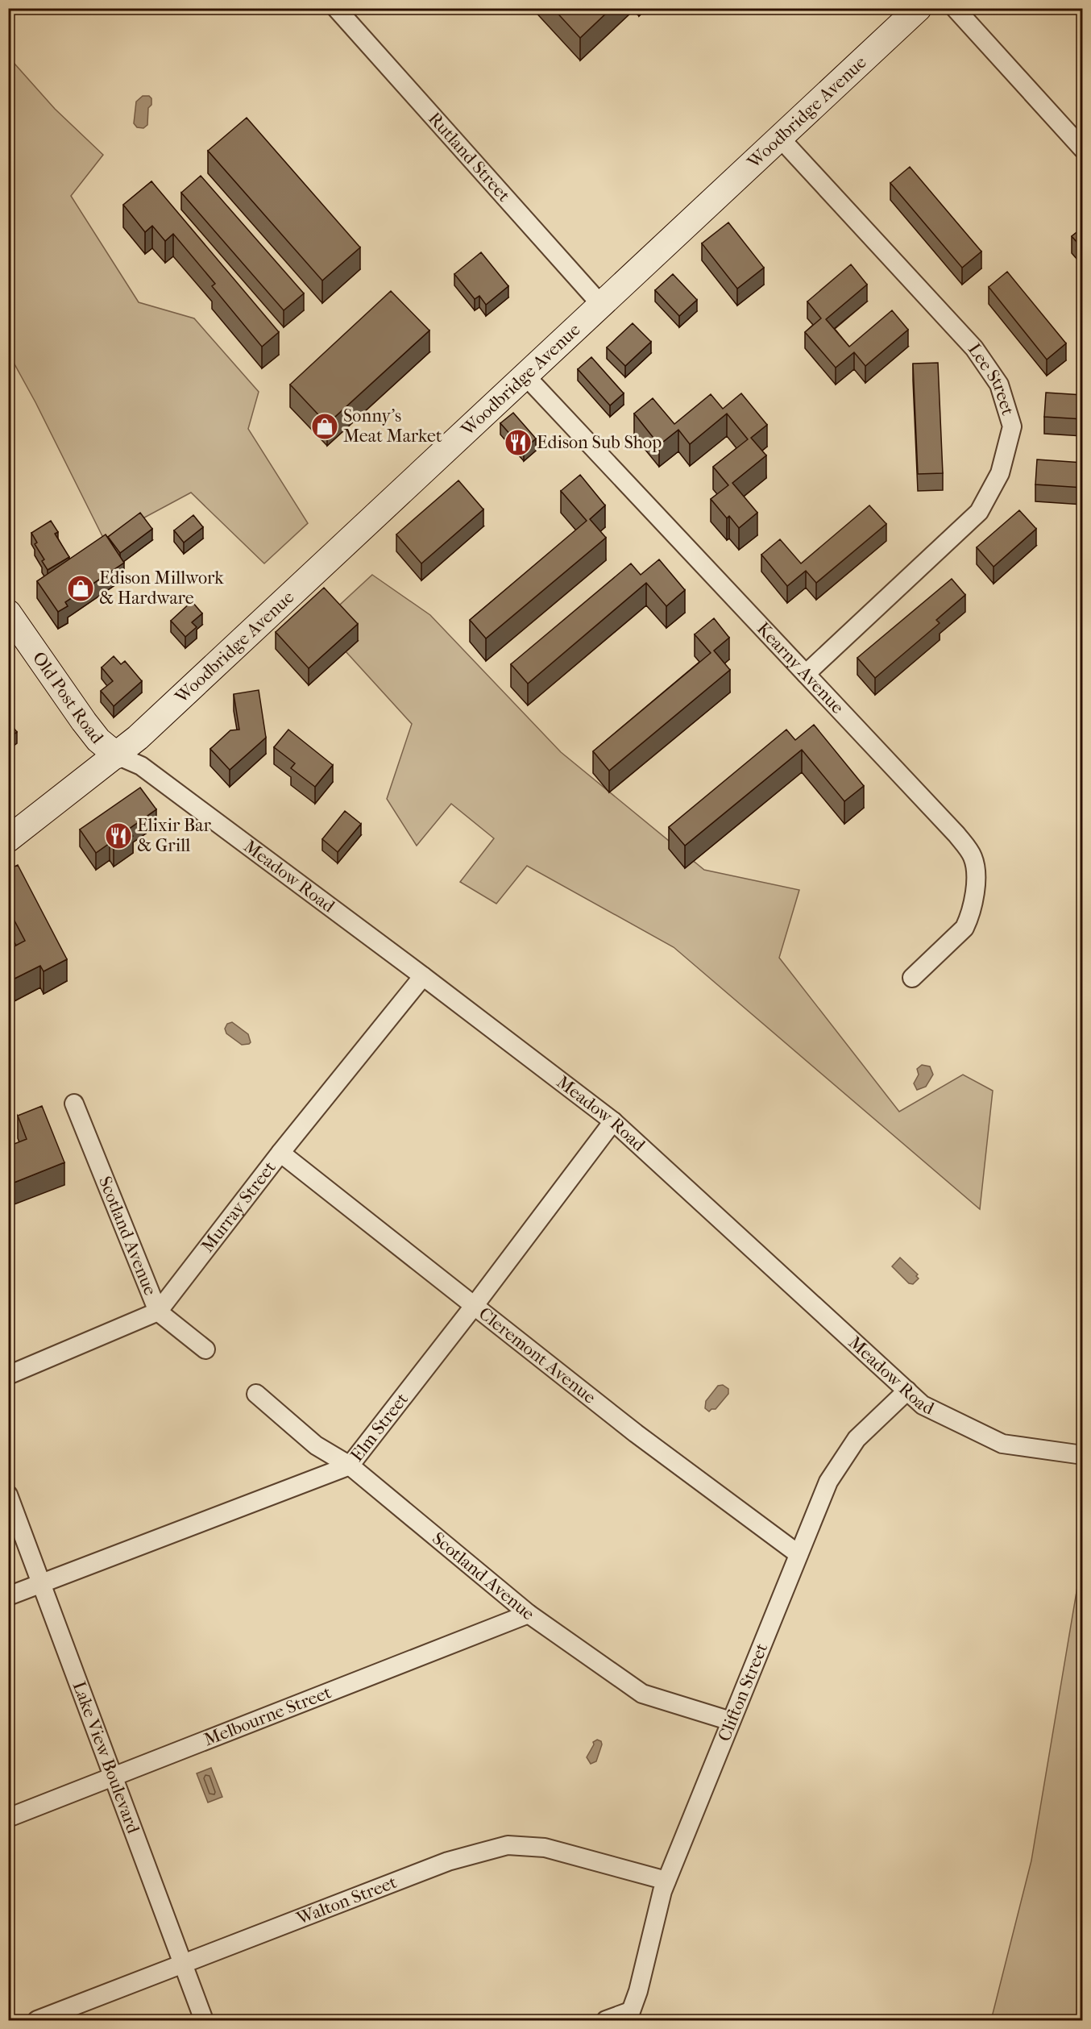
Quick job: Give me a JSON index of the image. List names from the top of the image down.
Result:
{
  "streets": {
    "main road": ["Woodbridge Avenue", "Old Post Road"],
    "street": [
      "Rutland Street",
      "Lee Street",
      "Kearny Avenue",
      "Meadow Road",
      "Murray Street",
      "Scotland Avenue",
      "Cleremont Avenue",
      "Elm Street",
      "Clifton Street",
      "Melbourne Street",
      "Lake View Boulevard",
      "Walton Street"
    ]
  },
  "crossings": [
    ["Woodbridge Avenue", "Rutland Street"],
    ["Woodbridge Avenue", "Lee Street"],
    ["Woodbridge Avenue", "Kearny Avenue"],
    ["Woodbridge Avenue", "Old Post Road"],
    ["Woodbridge Avenue", "Meadow Road"],
    ["Lee Street", "Kearny Avenue"],
    ["Old Post Road", "Meadow Road"],
    ["Meadow Road", "Murray Street"],
    ["Meadow Road", "Elm Street"],
    ["Meadow Road", "Clifton Street"],
    ["Murray Street", "Scotland Avenue"],
    ["Murray Street", "Cleremont Avenue"],
    ["Scotland Avenue", "Elm Street"],
    ["Scotland Avenue", "Clifton Street"],
    ["Scotland Avenue", "Melbourne Street"],
    ["Cleremont Avenue", "Elm Street"],
    ["Cleremont Avenue", "Clifton Street"],
    ["Elm Street", "Lake View Boulevard"],
    ["Clifton Street", "Walton Street"],
    ["Melbourne Street", "Lake View Boulevard"],
    ["Lake View Boulevard", "Walton Street"]
  ],
  "places": {
    "shop": ["Sonny's Meat Market", "Edison Millwork & Hardware"],
    "restaurant": ["Edison Sub Shop", "Elixir Bar & Grill"]
  }
}
